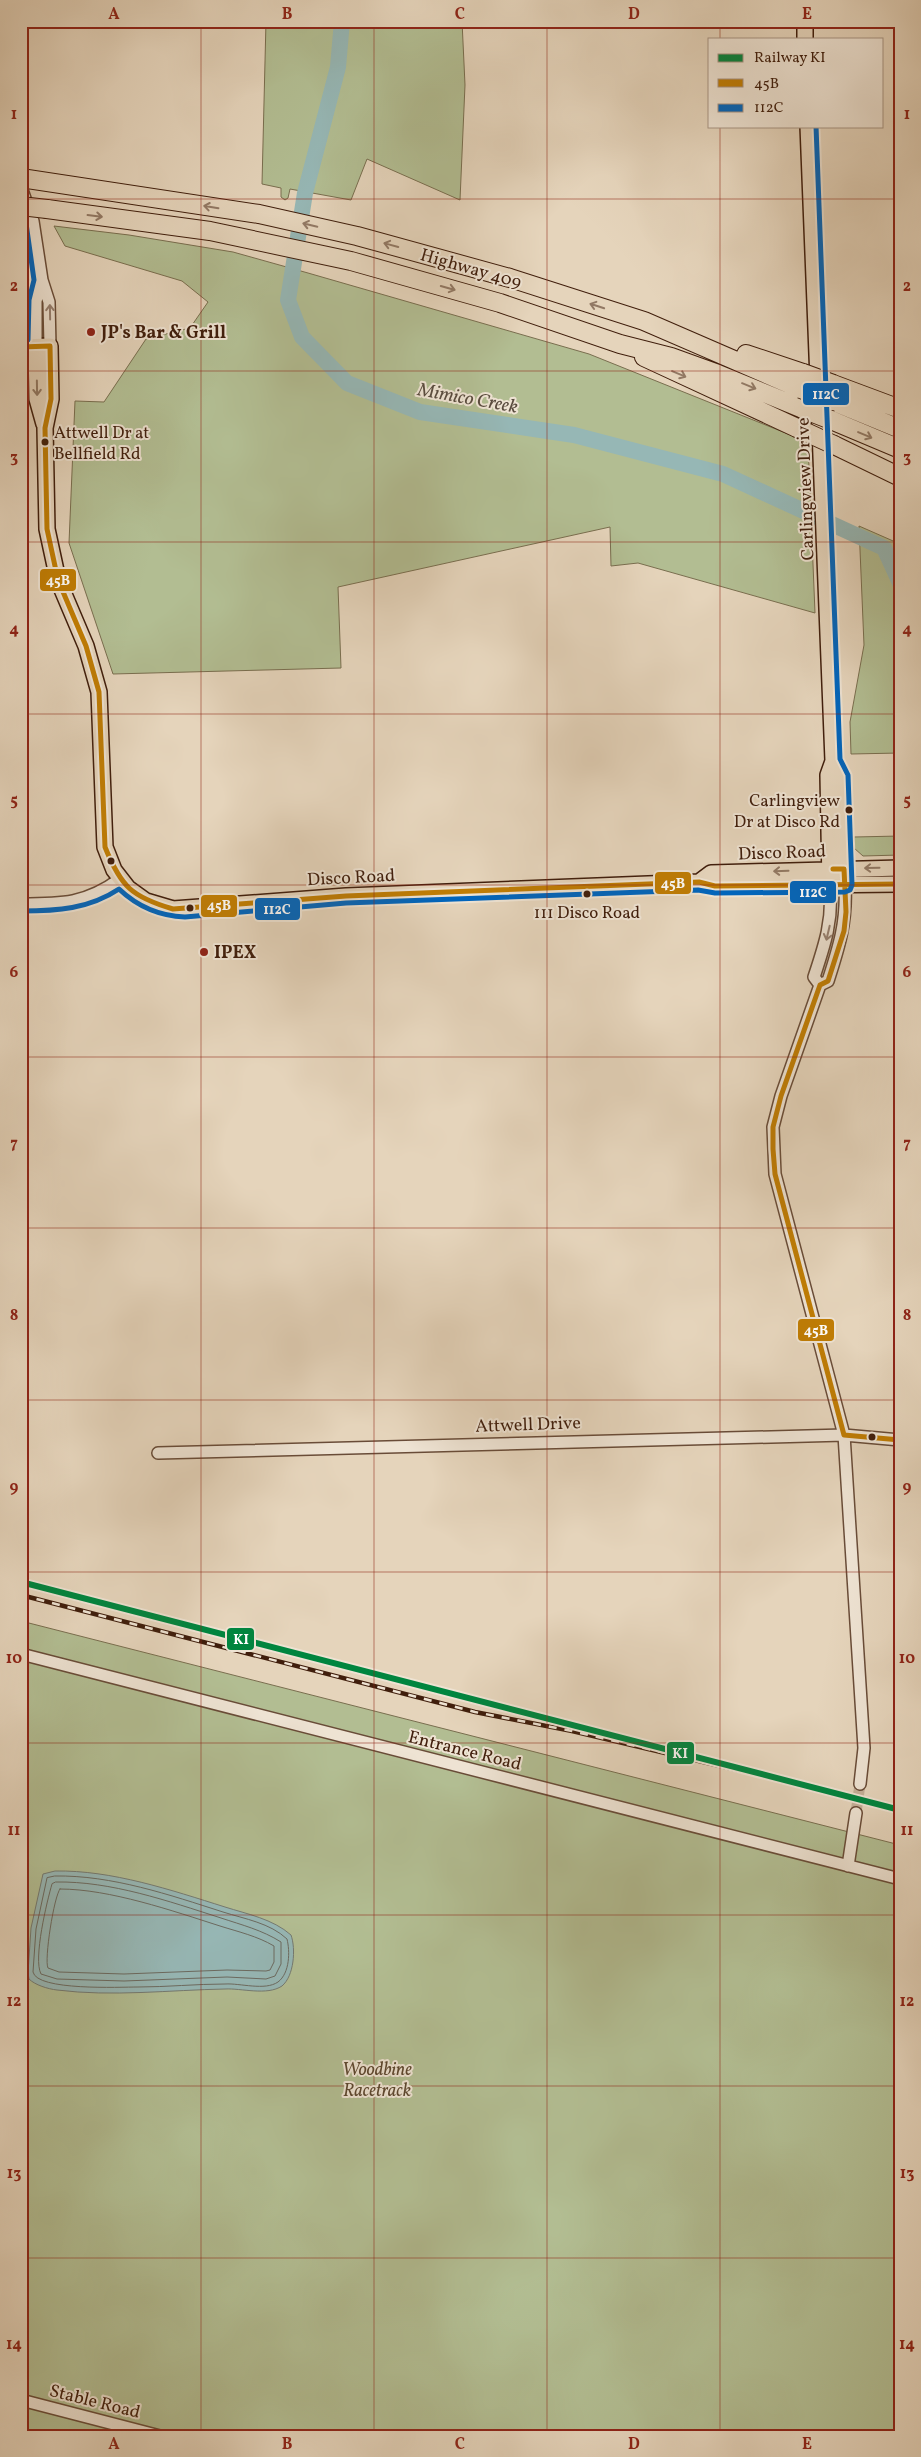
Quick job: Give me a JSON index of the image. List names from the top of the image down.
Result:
{
  "streets": {
    "highway": ["Highway 409"],
    "main road": ["Carlingview Drive", "Disco Road"],
    "street": ["Attwell Drive", "Entrance Road", "Stable Road"]
  },
  "crossings": [
    ["Carlingview Drive", "Disco Road"],
    ["Carlingview Drive", "Attwell Drive"]
  ],
  "water": ["Mimico Creek"],
  "parks": ["Woodbine Racetrack"],
  "places": [
    "JP's Bar & Grill",
    "Attwell Dr at Bellfield Rd",
    "Carlingview Dr at Disco Rd",
    "111 Disco Road",
    "IPEX"
  ],
  "lines": ["transit line 112C", "transit line 45B", "rail line KI"],
  "legend": ["Railway KI", "45B", "112C"],
  "grid": {
    "columns": [
      "A",
      "B",
      "C",
      "D",
      "E"
    ],
    "rows": [
      "1",
      "2",
      "3",
      "4",
      "5",
      "6",
      "7",
      "8",
      "9",
      "10",
      "11",
      "12",
      "13",
      "14"
    ]
  }
}
